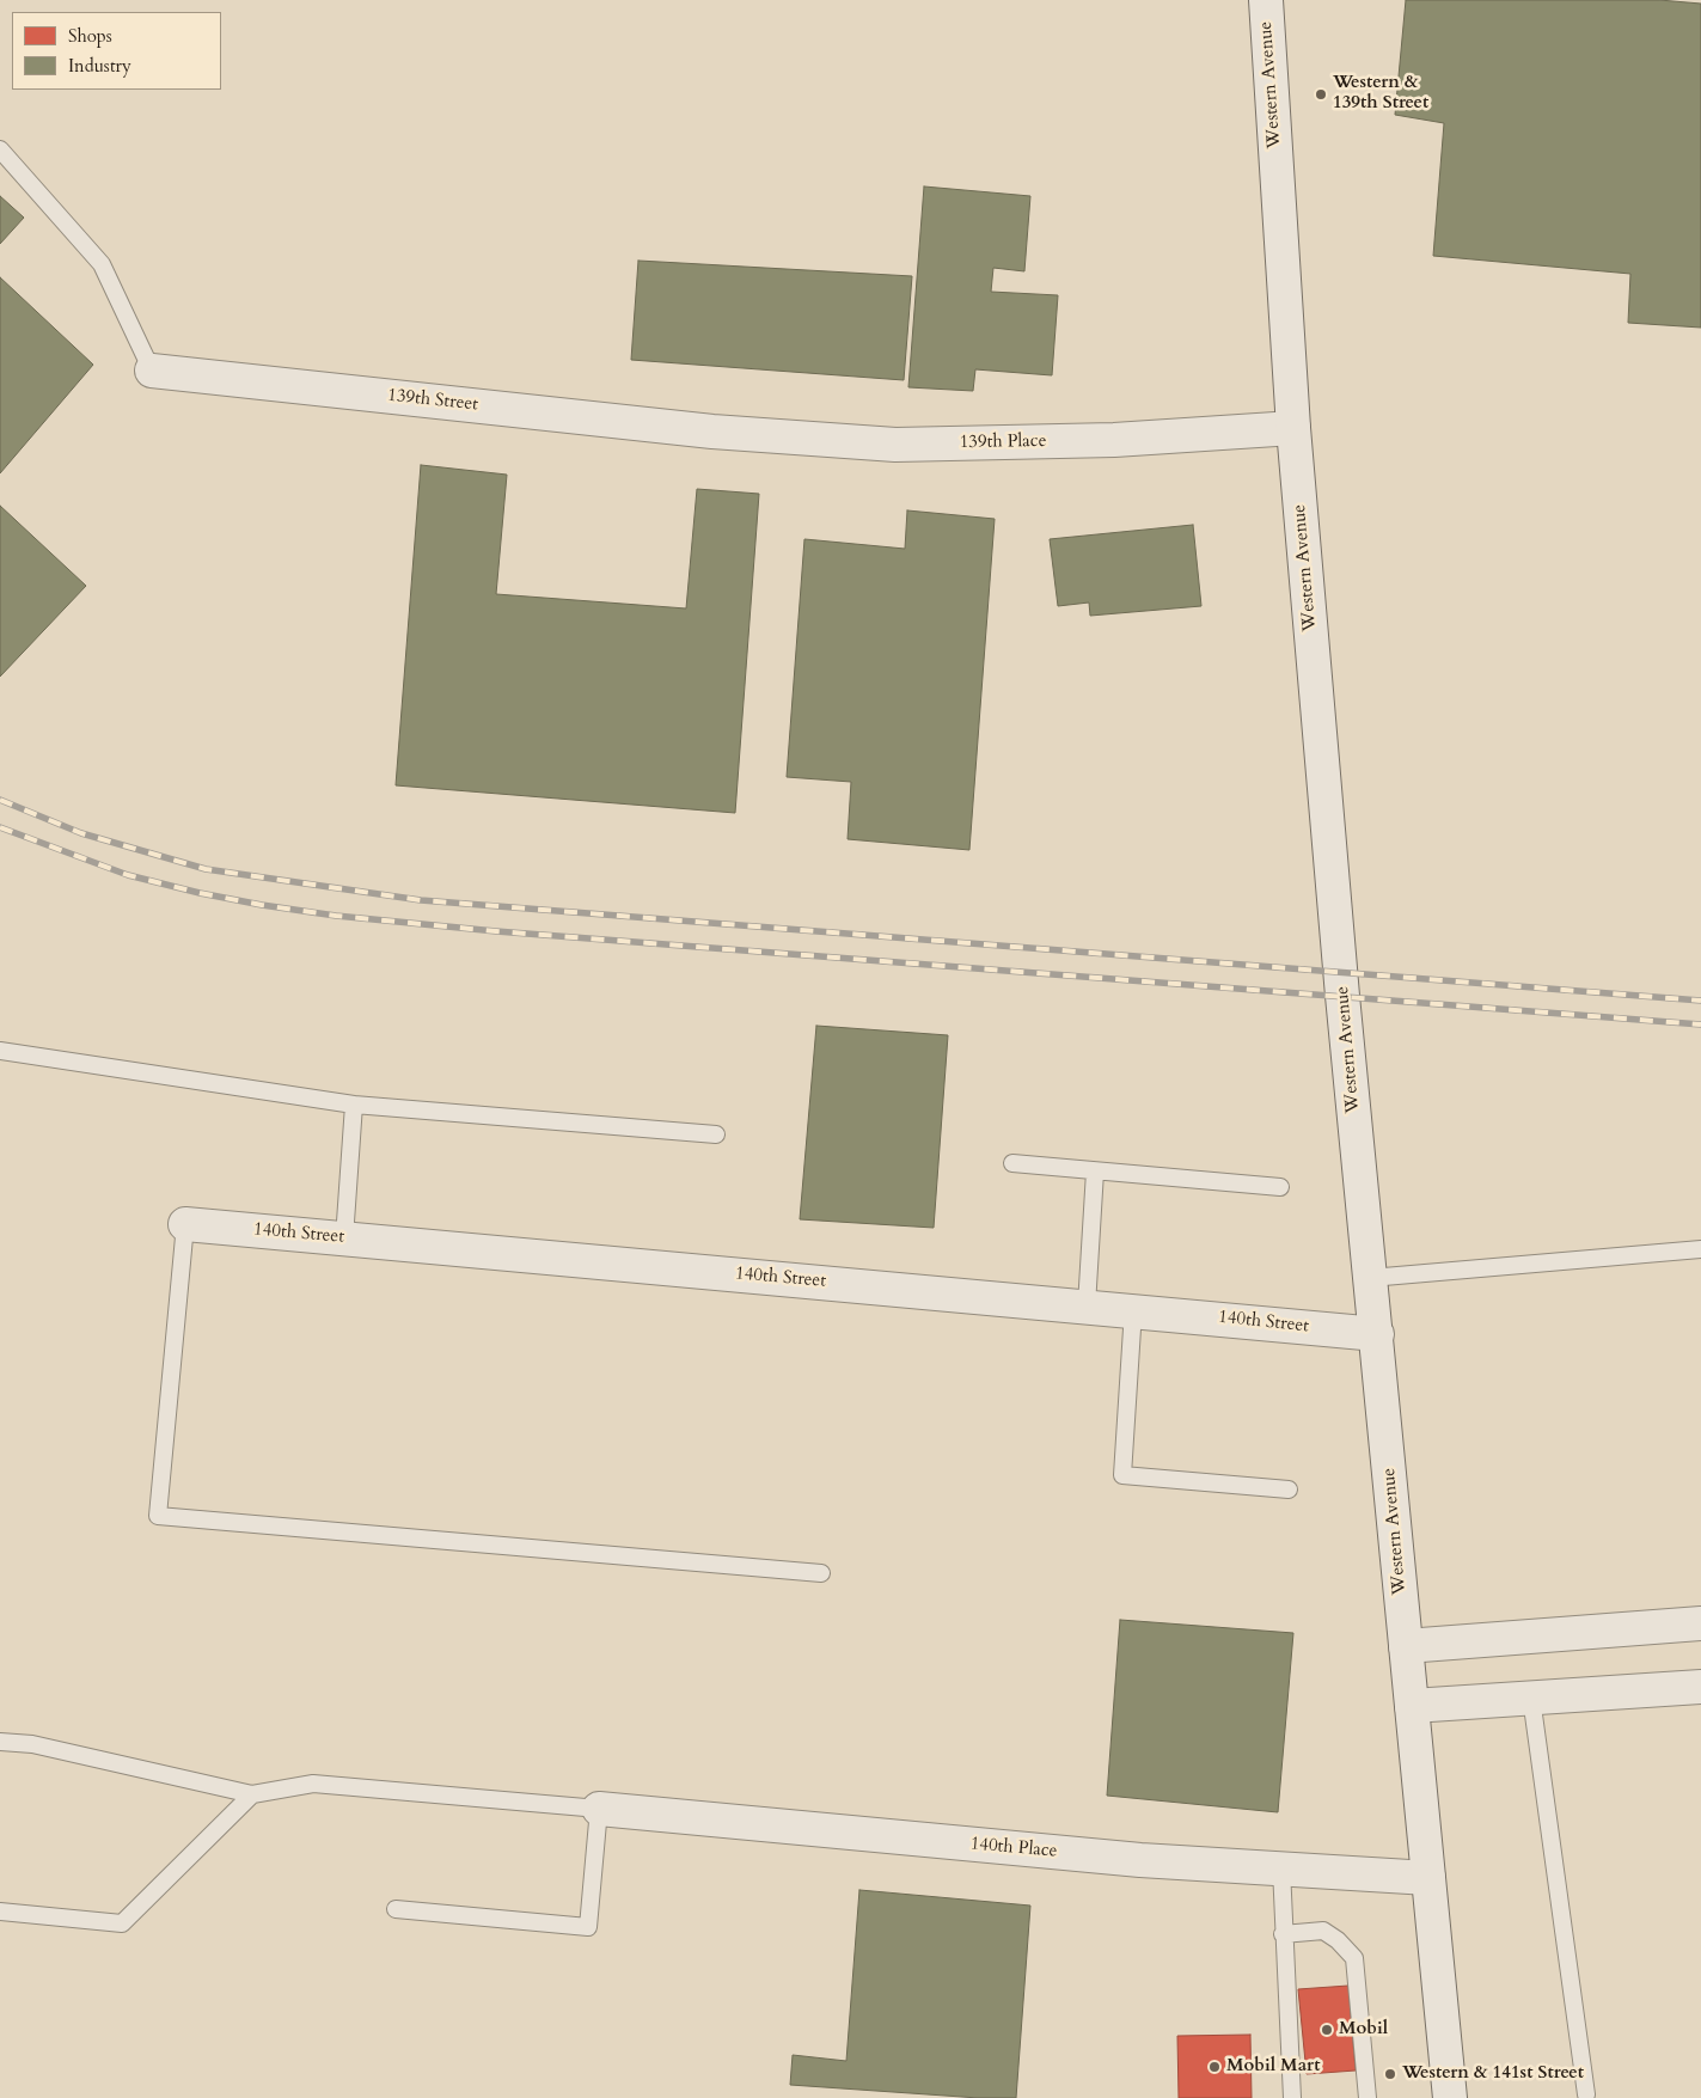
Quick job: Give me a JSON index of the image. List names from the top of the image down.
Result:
{
  "streets": {
    "street": [
      "Western Avenue",
      "139th Street",
      "139th Place",
      "140th Street",
      "140th Place"
    ]
  },
  "crossings": [
    ["Western Avenue", "139th Place"],
    ["Western Avenue", "140th Street"],
    ["Western Avenue", "140th Place"],
    ["139th Street", "139th Place"]
  ],
  "places": [
    "Western & 139th Street",
    "Mobil",
    "Mobil Mart",
    "Western & 141st Street"
  ],
  "legend": ["Shops", "Industry"]
}
